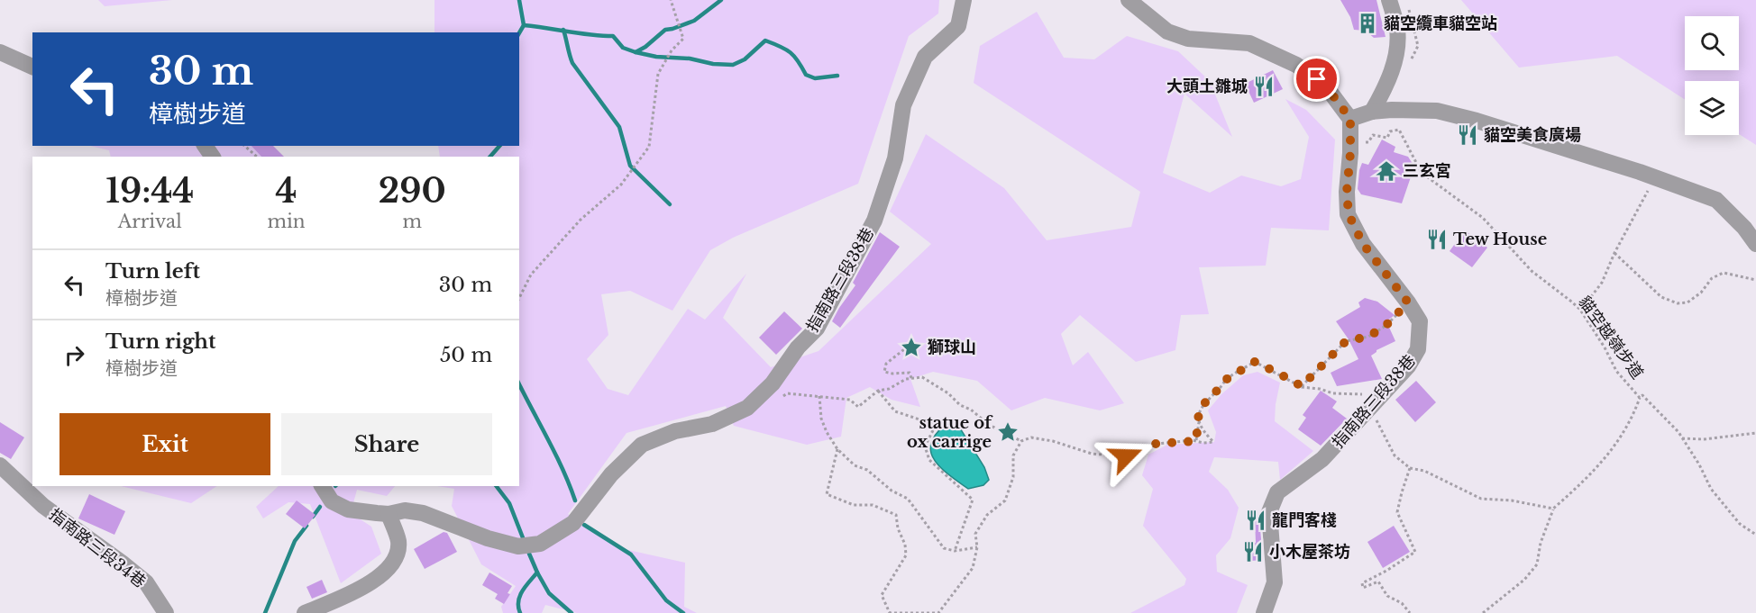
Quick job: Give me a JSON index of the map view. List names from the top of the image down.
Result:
{
  "streets": {
    "street": ["指南路三段38巷", "指南路三段34巷"],
    "path": ["貓空越嶺步道"]
  },
  "places": {
    "building": ["貓空纜車貓空站"],
    "restaurant": [
      "大頭土雛城",
      "貓空美食廣場",
      "Tew House",
      "龍門客棧",
      "小木屋茶坊"
    ],
    "temple": ["三玄宮"],
    "place": ["獅球山", "statue of ox carrige"]
  },
  "page": {
    "turn": ["30 m", "樟樹步道"],
    "eta": [
      "19:44",
      "Arrival",
      "4",
      "min",
      "290",
      "m"
    ],
    "list": [
      {
        "name": "Turn left",
        "note": "樟樹步道",
        "value": "30 m"
      },
      {
        "name": "Turn right",
        "note": "樟樹步道",
        "value": "50 m"
      }
    ],
    "buttons": ["Exit", "Share"]
  }
}
